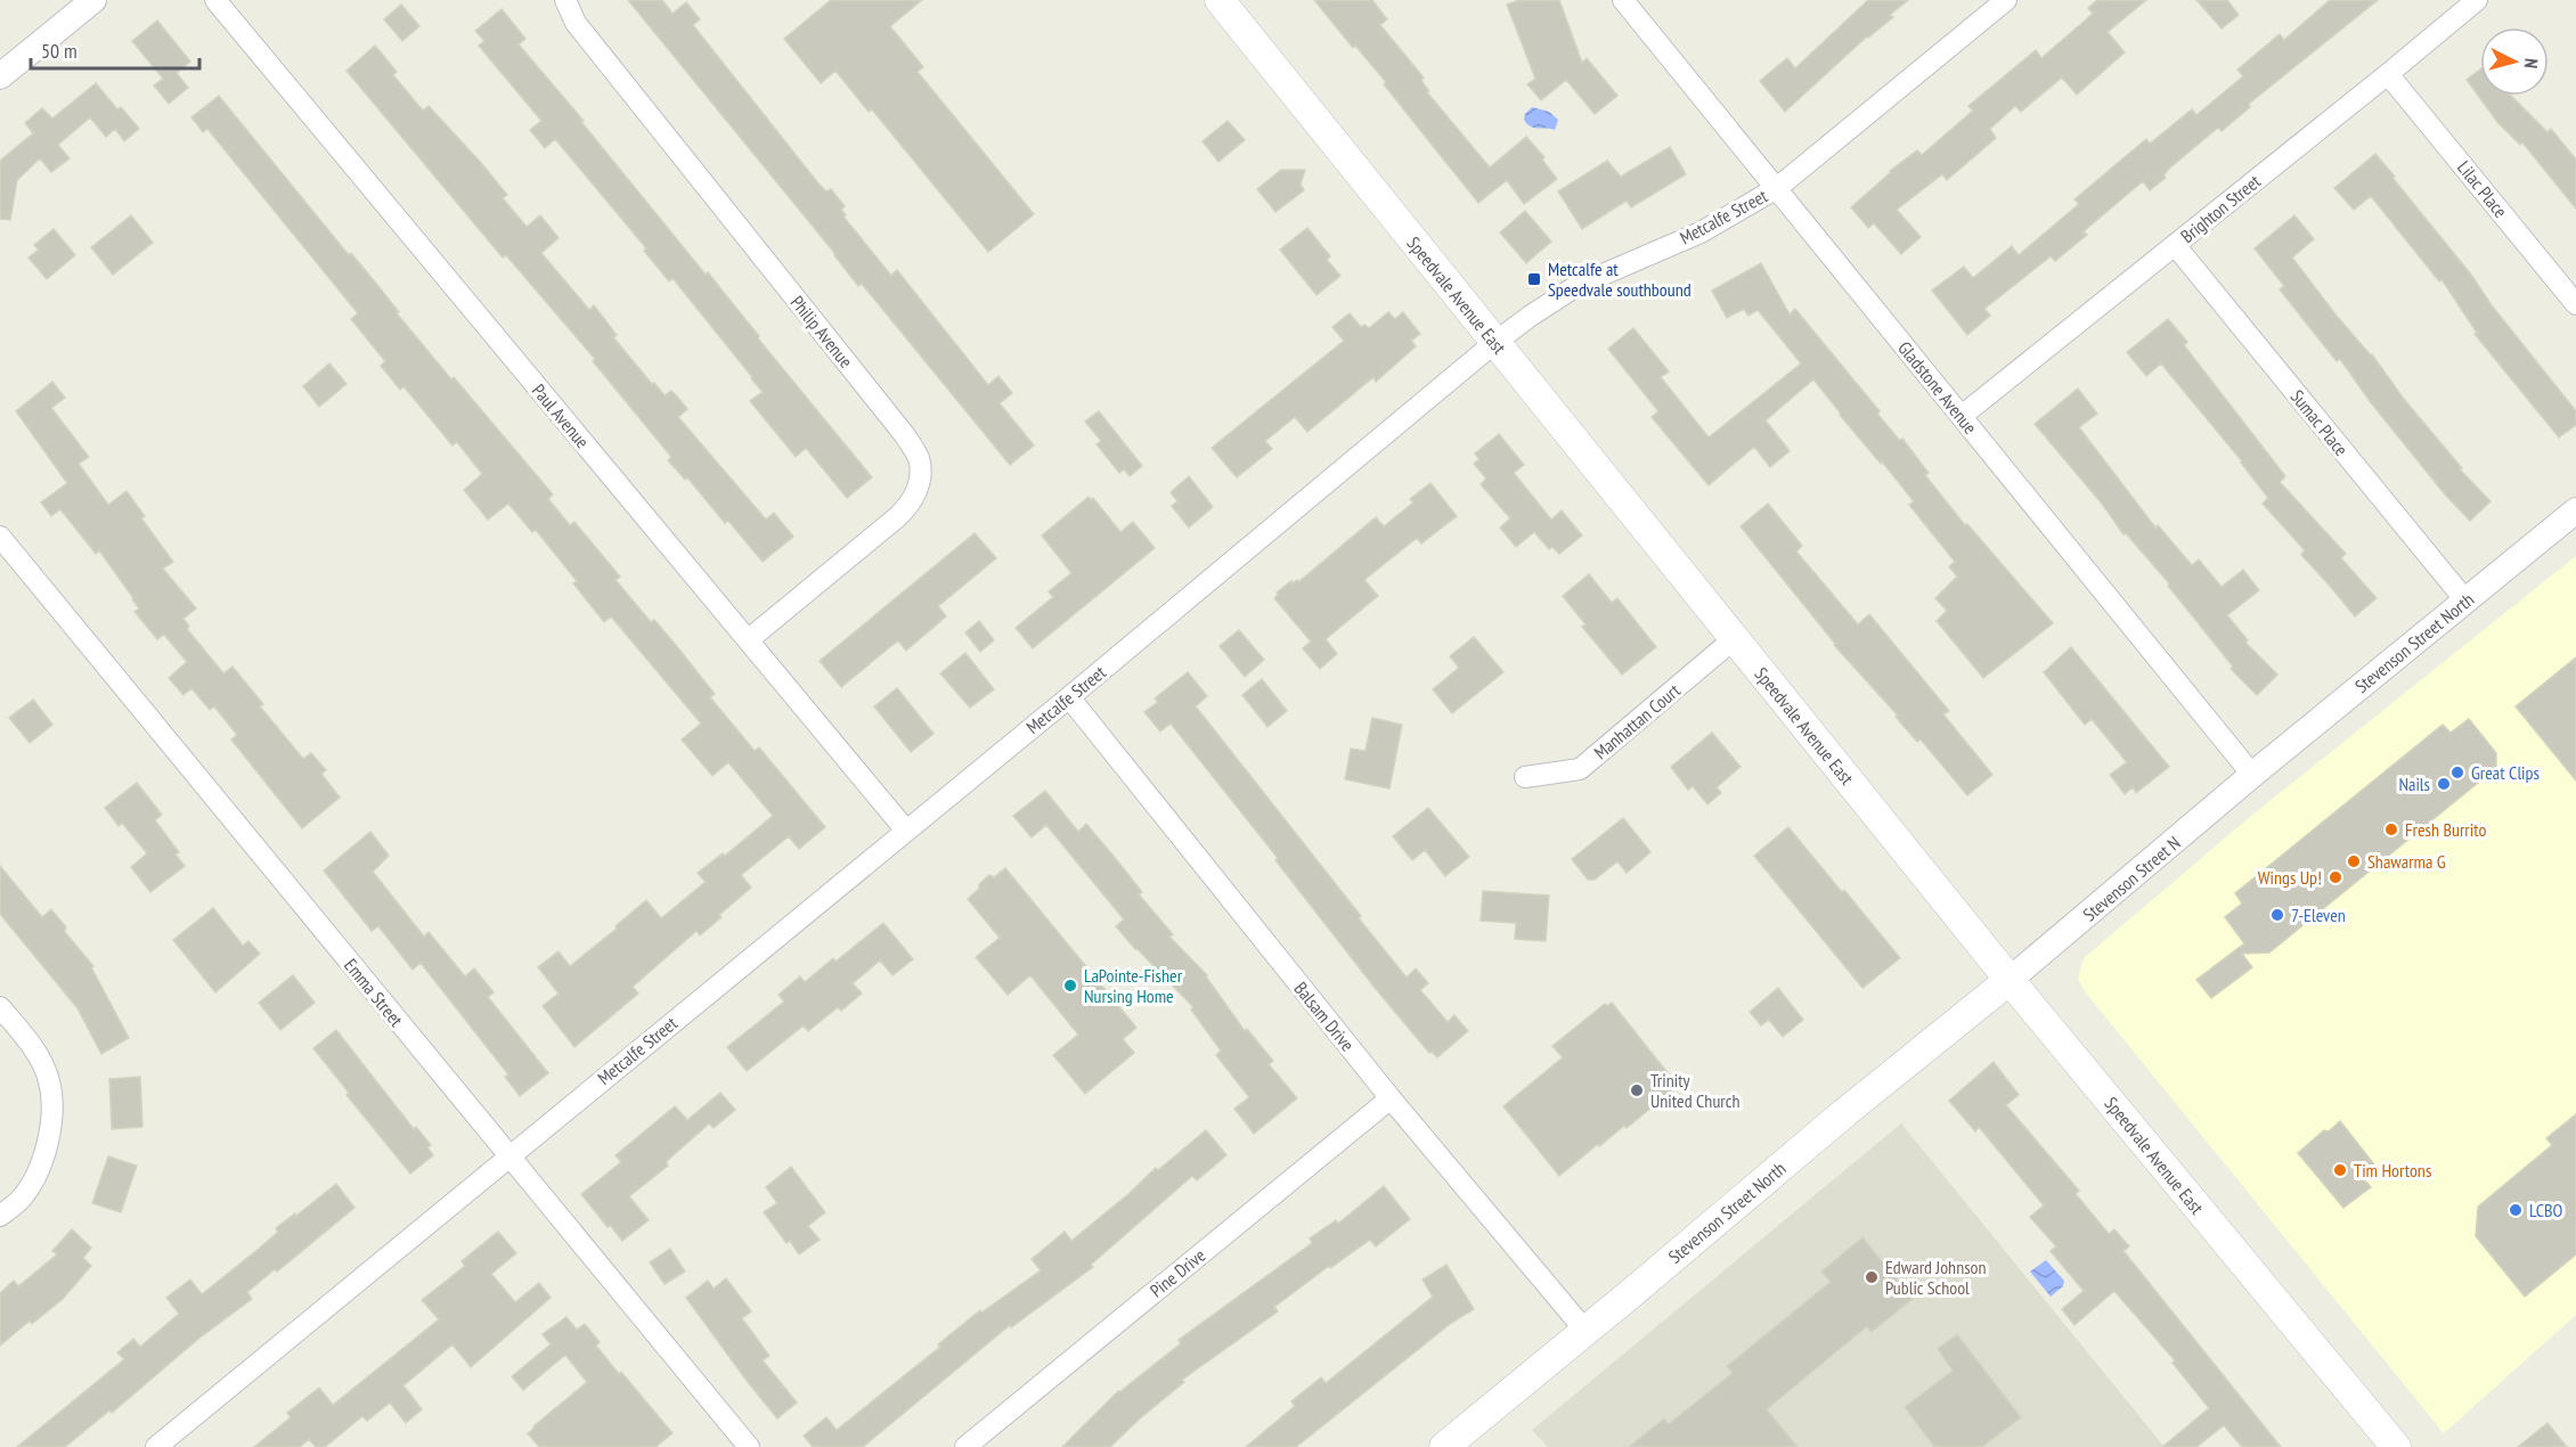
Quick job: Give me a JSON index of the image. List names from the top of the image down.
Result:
{
  "streets": {
    "main road": ["Speedvale Avenue East", "Stevenson Street North"],
    "street": [
      "Lilac Place",
      "Brighton Street",
      "Metcalfe Street",
      "Philip Avenue",
      "Gladstone Avenue",
      "Paul Avenue",
      "Sumac Place",
      "Manhattan Court",
      "Stevenson Street N",
      "Emma Street",
      "Balsam Drive",
      "Pine Drive"
    ]
  },
  "crossings": [
    ["Lilac Place", "Brighton Street"],
    ["Brighton Street", "Gladstone Avenue"],
    ["Brighton Street", "Sumac Place"],
    ["Metcalfe Street", "Speedvale Avenue East"],
    ["Metcalfe Street", "Gladstone Avenue"],
    ["Metcalfe Street", "Paul Avenue"],
    ["Metcalfe Street", "Emma Street"],
    ["Metcalfe Street", "Balsam Drive"],
    ["Speedvale Avenue East", "Stevenson Street North"],
    ["Speedvale Avenue East", "Manhattan Court"],
    ["Speedvale Avenue East", "Stevenson Street N"],
    ["Philip Avenue", "Paul Avenue"],
    ["Gladstone Avenue", "Stevenson Street North"],
    ["Gladstone Avenue", "Stevenson Street N"],
    ["Sumac Place", "Stevenson Street North"],
    ["Stevenson Street North", "Stevenson Street N"],
    ["Stevenson Street North", "Balsam Drive"],
    ["Balsam Drive", "Pine Drive"]
  ],
  "places": {
    "transit": ["Metcalfe at Speedvale southbound"],
    "other": [
      "Great Clips",
      "Nails",
      "Fresh Burrito",
      "Shawarma G",
      "Wings Up!",
      "7-Eleven",
      "LaPointe-Fisher Nursing Home",
      "Trinity United Church",
      "Tim Hortons",
      "LCBO",
      "Edward Johnson Public School"
    ]
  },
  "scale_bar": "50 m",
  "north": "right"
}
